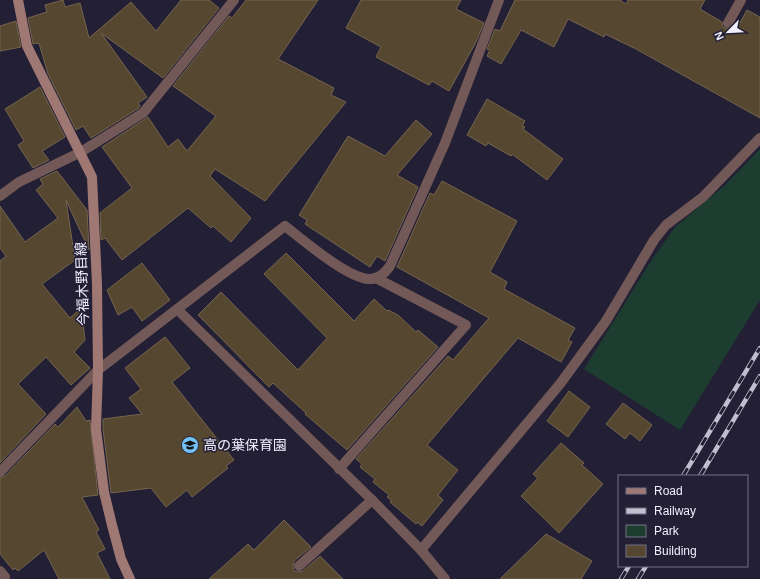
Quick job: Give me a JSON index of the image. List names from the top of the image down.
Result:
{
  "streets": {
    "main road": ["今福木野目線"]
  },
  "places": {
    "school or university": ["高の葉保育園"]
  },
  "legend": [
    "Road",
    "Railway",
    "Park",
    "Building"
  ],
  "north": "bottom left"
}
